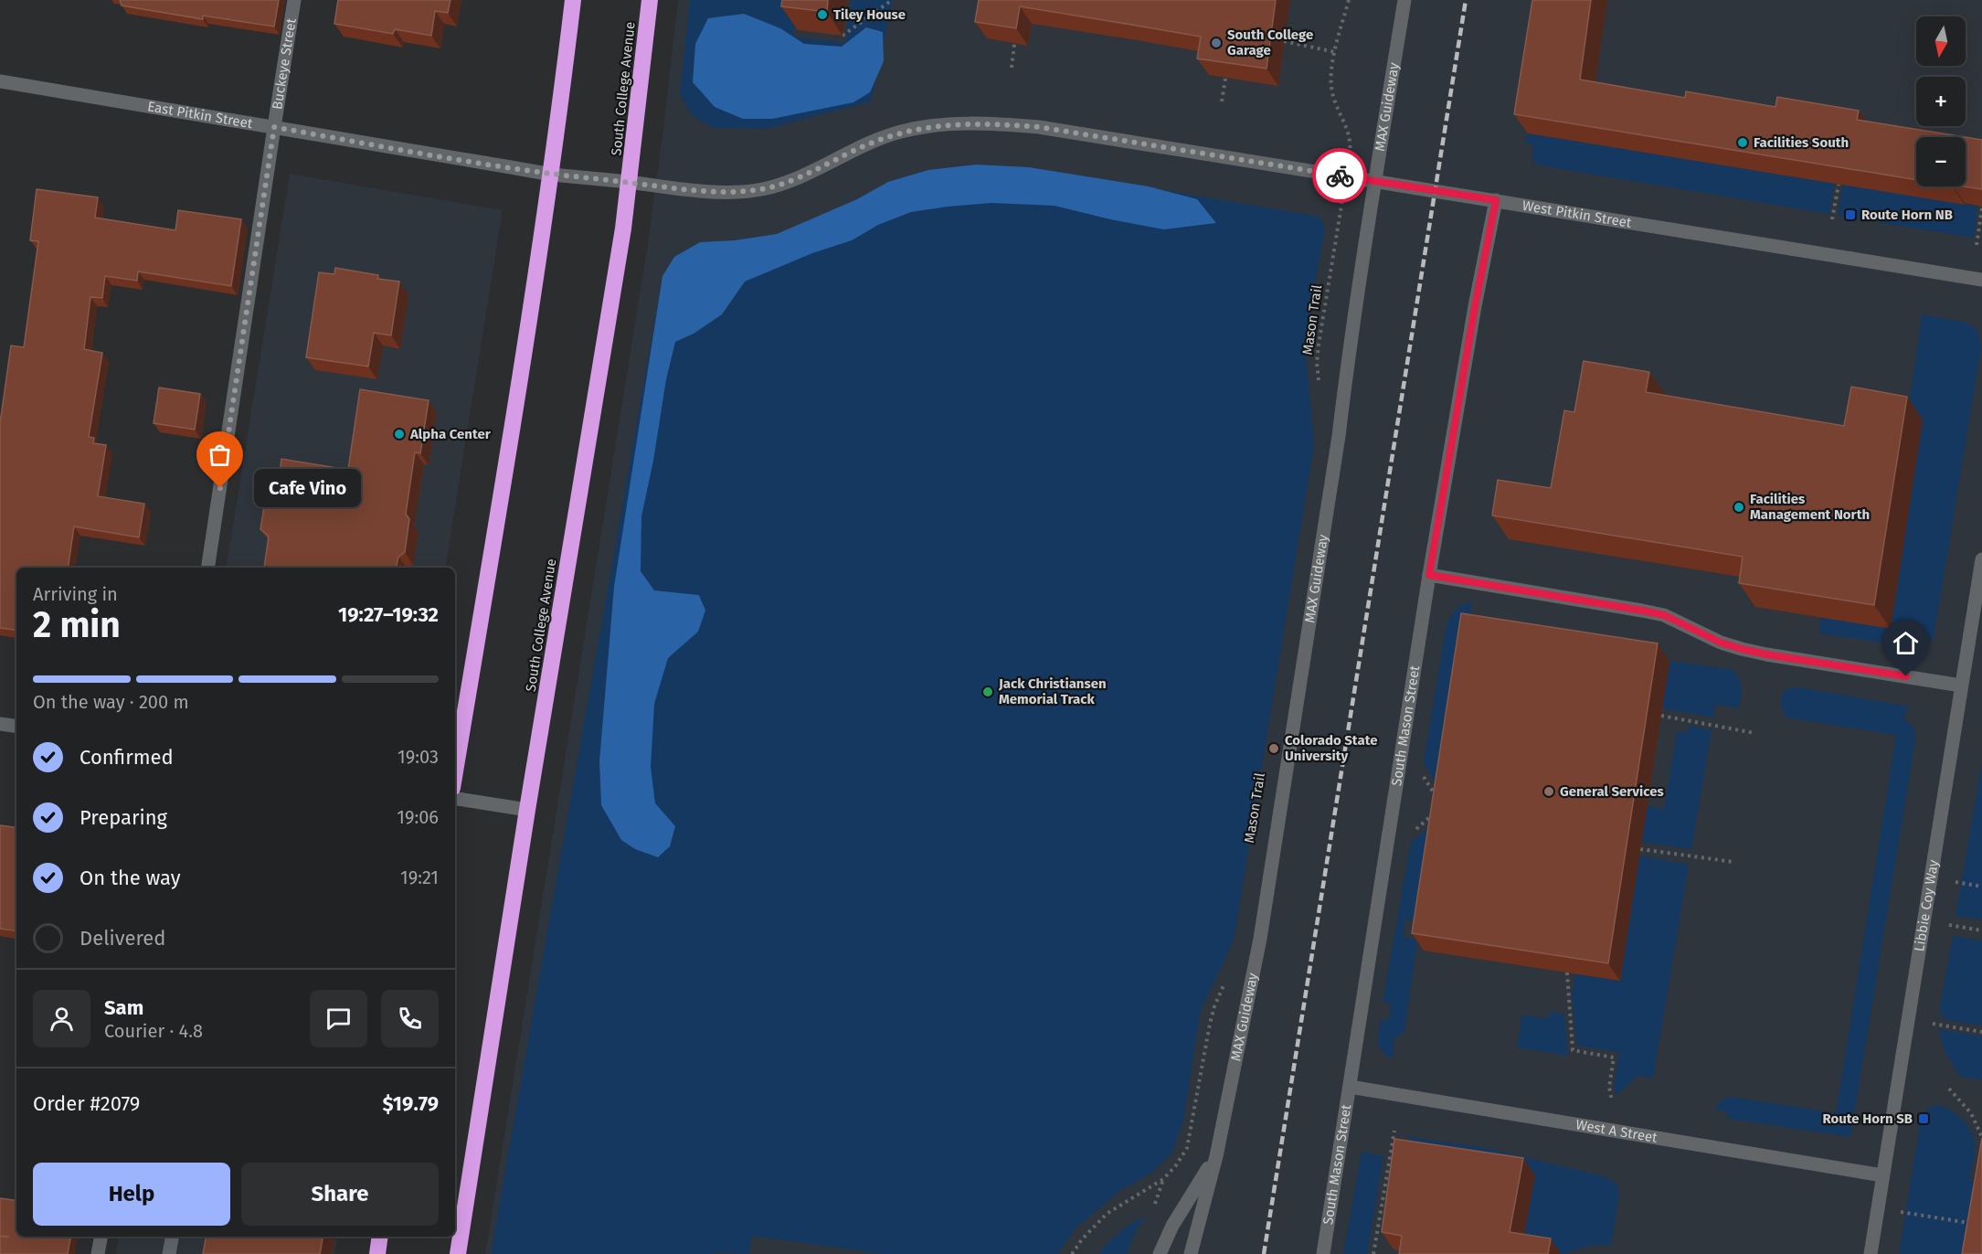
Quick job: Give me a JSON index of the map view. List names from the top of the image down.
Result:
{
  "streets": {
    "highway": ["South College Avenue"],
    "street": [
      "Buckeye Street",
      "MAX Guideway",
      "East Pitkin Street",
      "West Pitkin Street",
      "South Mason Street",
      "Libbie Coy Way",
      "West A Street"
    ],
    "path": ["Mason Trail"]
  },
  "crossings": [
    ["Buckeye Street", "East Pitkin Street"],
    ["South College Avenue", "East Pitkin Street"],
    ["South College Avenue", "West Pitkin Street"],
    ["MAX Guideway", "West Pitkin Street"],
    ["East Pitkin Street", "West Pitkin Street"],
    ["West Pitkin Street", "South Mason Street"],
    ["South Mason Street", "West A Street"],
    ["Libbie Coy Way", "West A Street"]
  ],
  "places": {
    "other": [
      "Tiley House",
      "South College Garage",
      "Facilities South",
      "Alpha Center",
      "Cafe Vino",
      "Facilities Management North",
      "Jack Christiansen Memorial Track",
      "Colorado State University",
      "General Services"
    ],
    "transit": ["Route Horn NB", "Route Horn SB"]
  },
  "north": "bottom",
  "page": {
    "map_buttons": ["+", "−"],
    "bubble": "Cafe Vino",
    "heading": ["2 min", "Arriving in", "19:27–19:32"],
    "panel": [
      "Sam",
      "Courier · 4.8",
      "Order #2079",
      "$19.79"
    ],
    "bar": "On the way · 200 m",
    "list": [
      ["Confirmed", "19:03"],
      ["Preparing", "19:06"],
      ["On the way", "19:21"],
      "Delivered"
    ],
    "buttons": ["Help", "Share"]
  }
}
